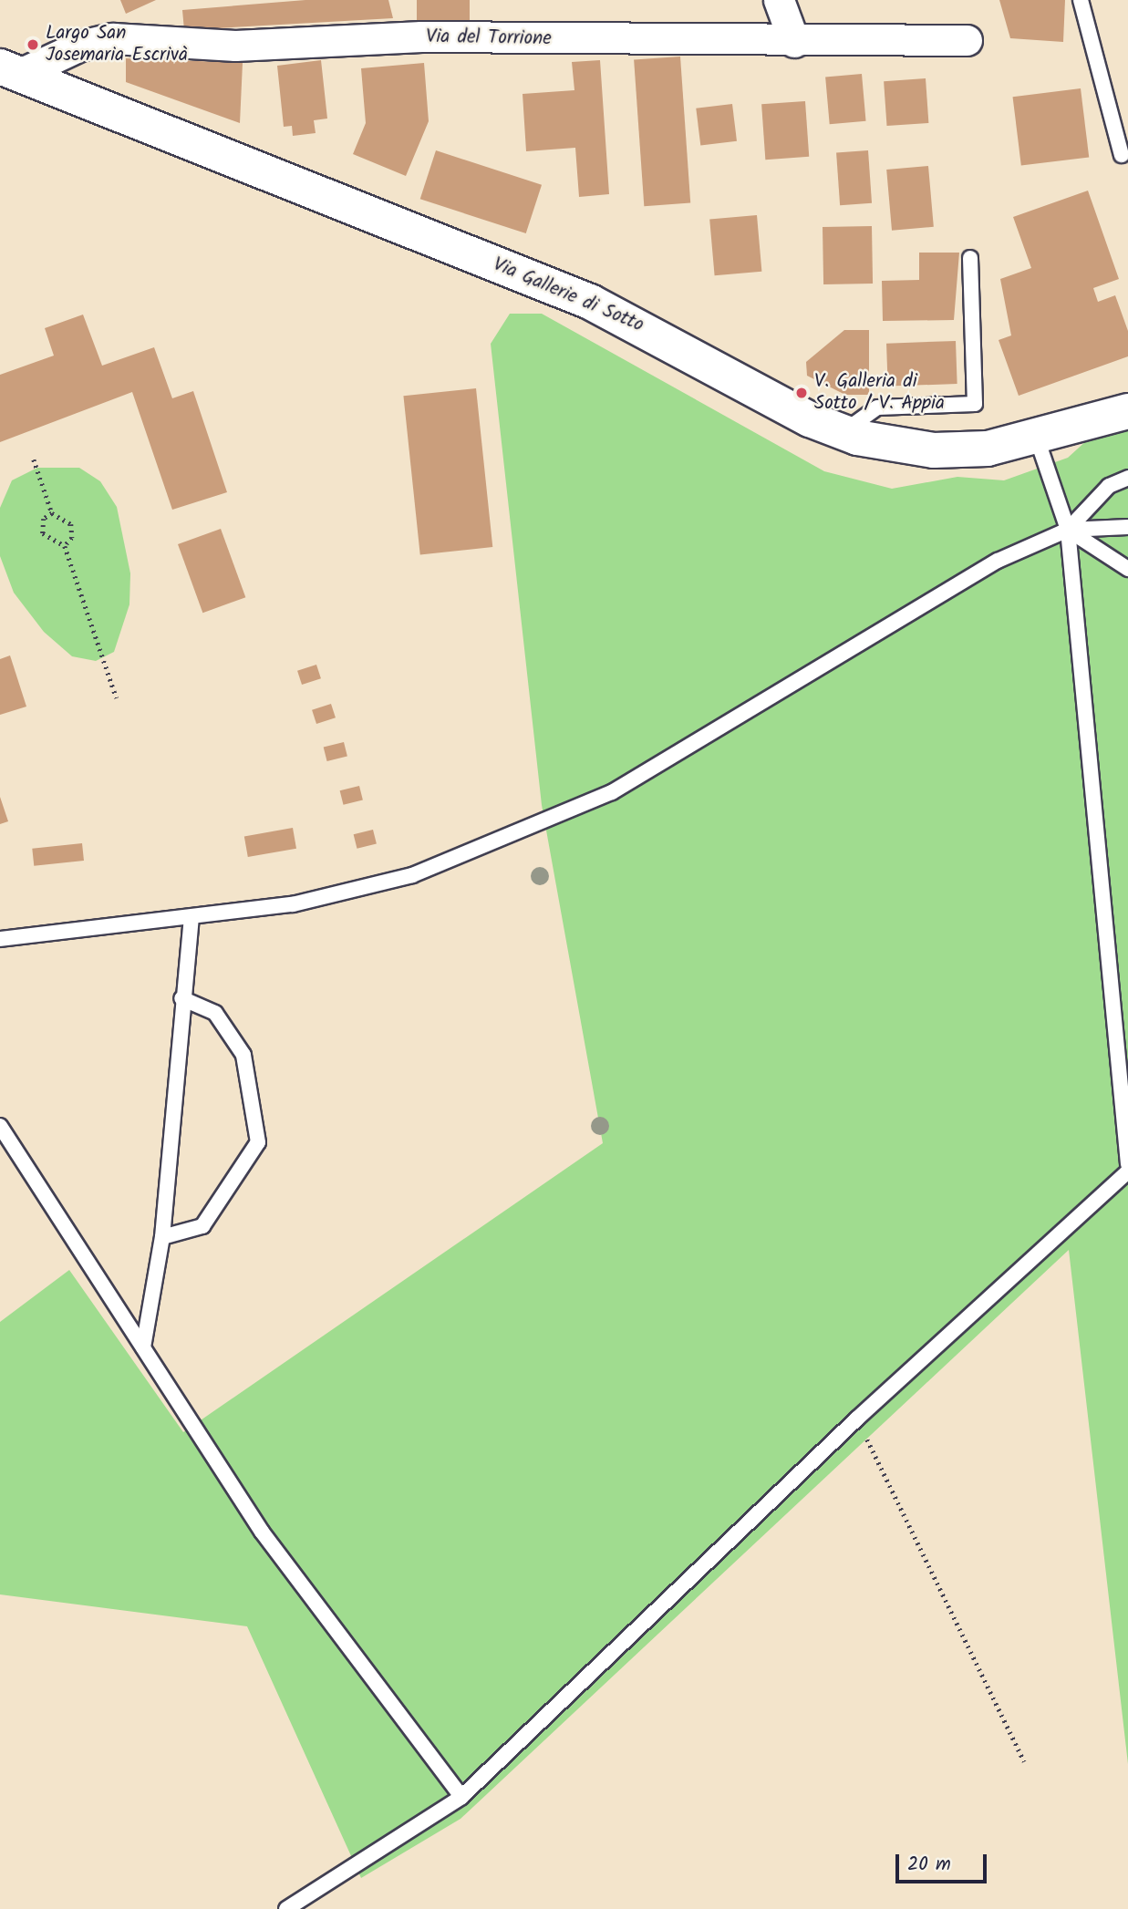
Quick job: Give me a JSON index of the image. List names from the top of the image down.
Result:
{
  "streets": {
    "main road": ["Via Gallerie di Sotto"],
    "street": ["Via del Torrione"]
  },
  "crossings": [
    ["Via del Torrione", "Via Gallerie di Sotto"]
  ],
  "places": ["Largo San Josemaria Escrivà", "V. Galleria di Sotto / V. Appia"],
  "scale_bar": "20 m"
}
